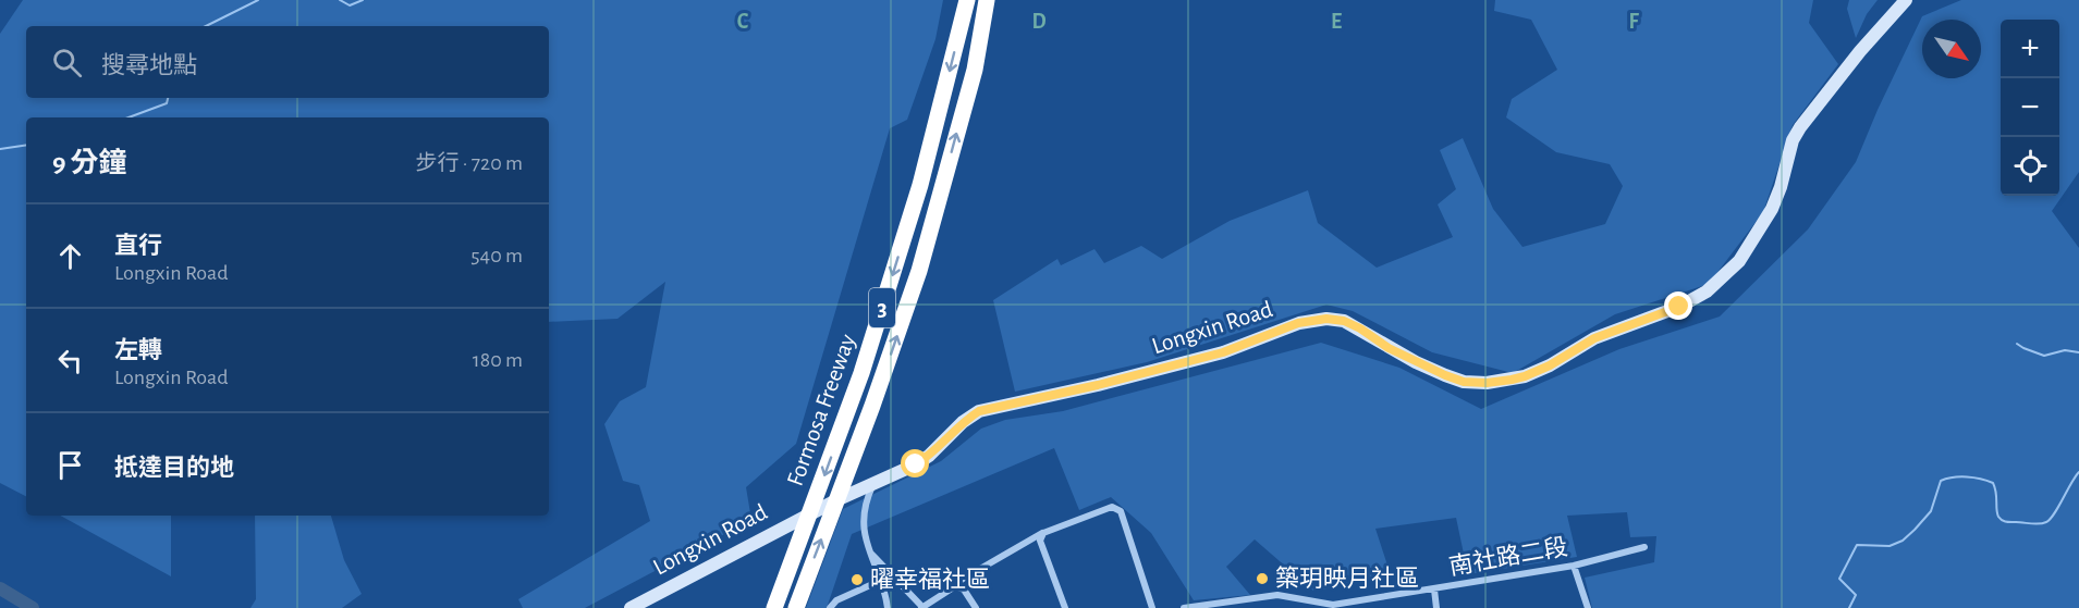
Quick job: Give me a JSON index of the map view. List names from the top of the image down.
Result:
{
  "streets": {
    "highway": ["3", "Formosa Freeway"],
    "street": ["Longxin Road", "南社路二段"]
  },
  "places": ["築玥映月社區", "曜幸福社區"],
  "north": "bottom right",
  "page": {
    "map_buttons": ["+", "−"],
    "search": "搜尋地點",
    "heading": ["9 分鐘", "步行 · 720 m"],
    "list": [
      ["直行", "Longxin Road", "540 m"],
      ["左轉", "Longxin Road", "180 m"],
      "抵達目的地"
    ]
  },
  "grid": {
    "columns": [
      "C",
      "D",
      "E",
      "F"
    ]
  }
}
